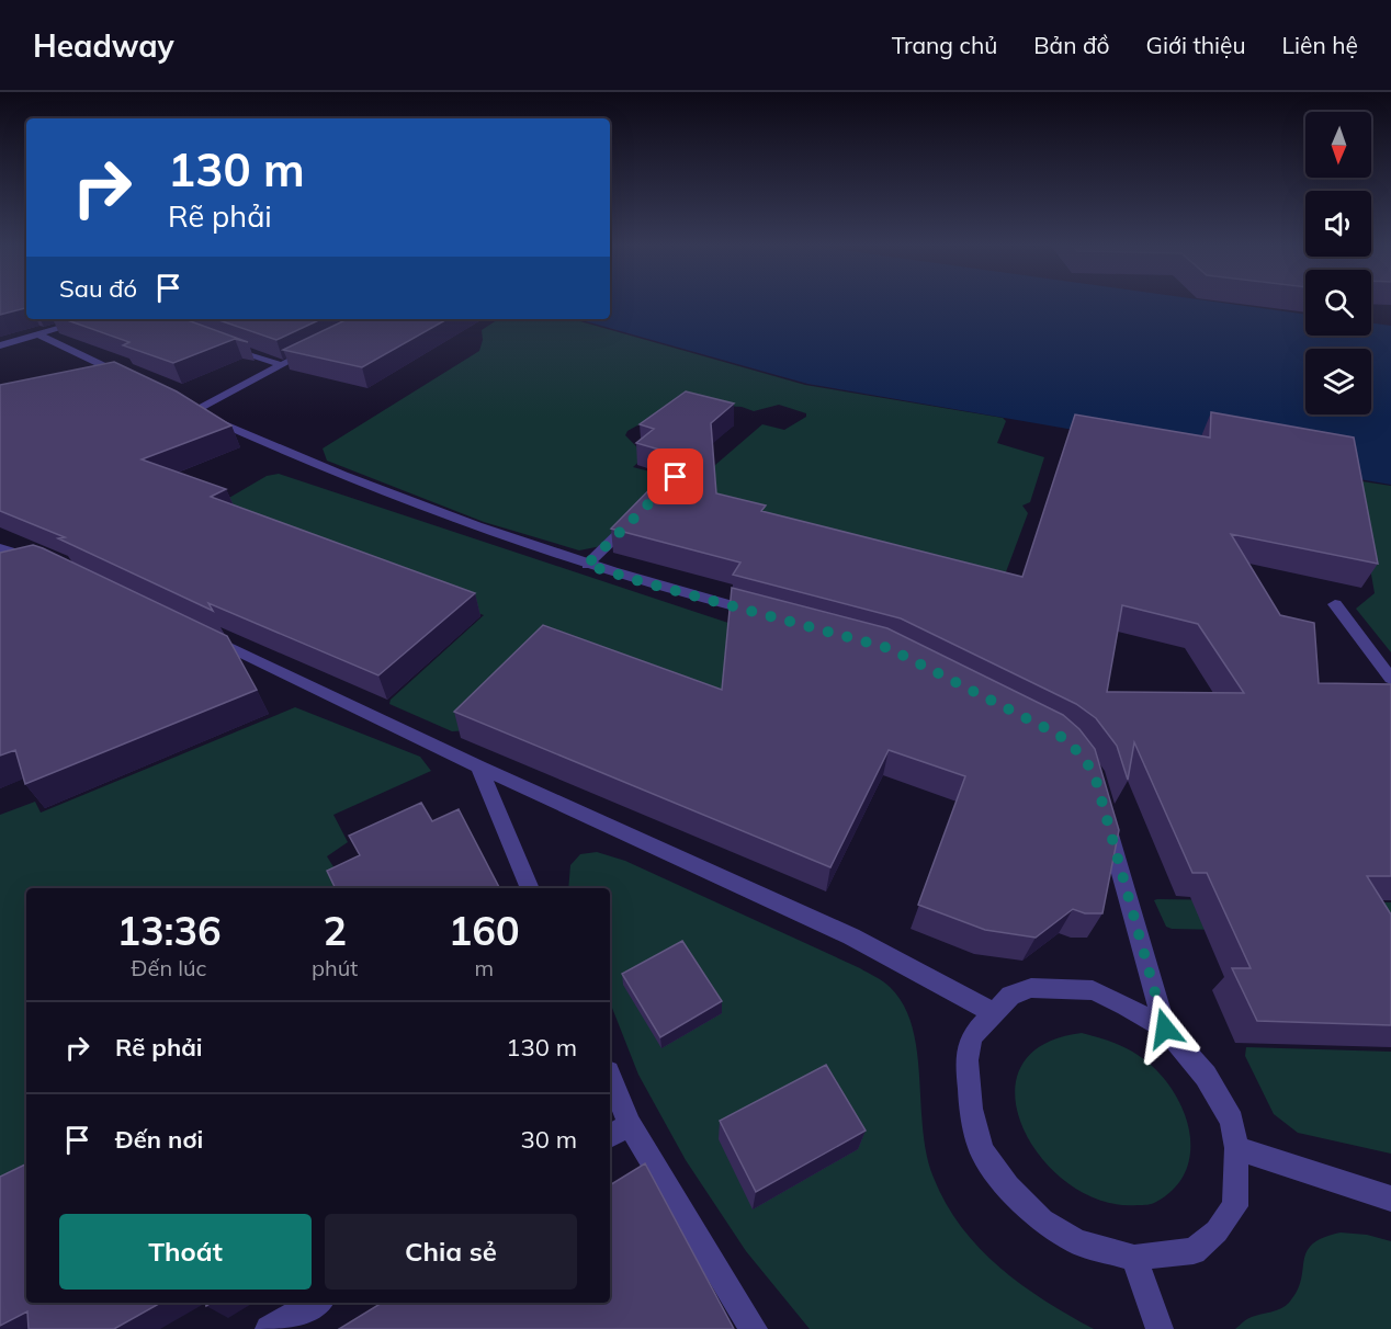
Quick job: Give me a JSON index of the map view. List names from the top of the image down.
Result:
{
  "north": "bottom",
  "page": {
    "header": "Headway",
    "nav": [
      "Trang chủ",
      "Bản đồ",
      "Giới thiệu",
      "Liên hệ"
    ],
    "turn": ["130 m", "Rẽ phải"],
    "then": "Sau đó",
    "eta": [
      "13:36",
      "Đến lúc",
      "2",
      "phút",
      "160",
      "m"
    ],
    "list": [
      {
        "name": "Rẽ phải",
        "value": "130 m"
      },
      {
        "name": "Đến nơi",
        "value": "30 m"
      }
    ],
    "buttons": ["Thoát", "Chia sẻ"]
  }
}
